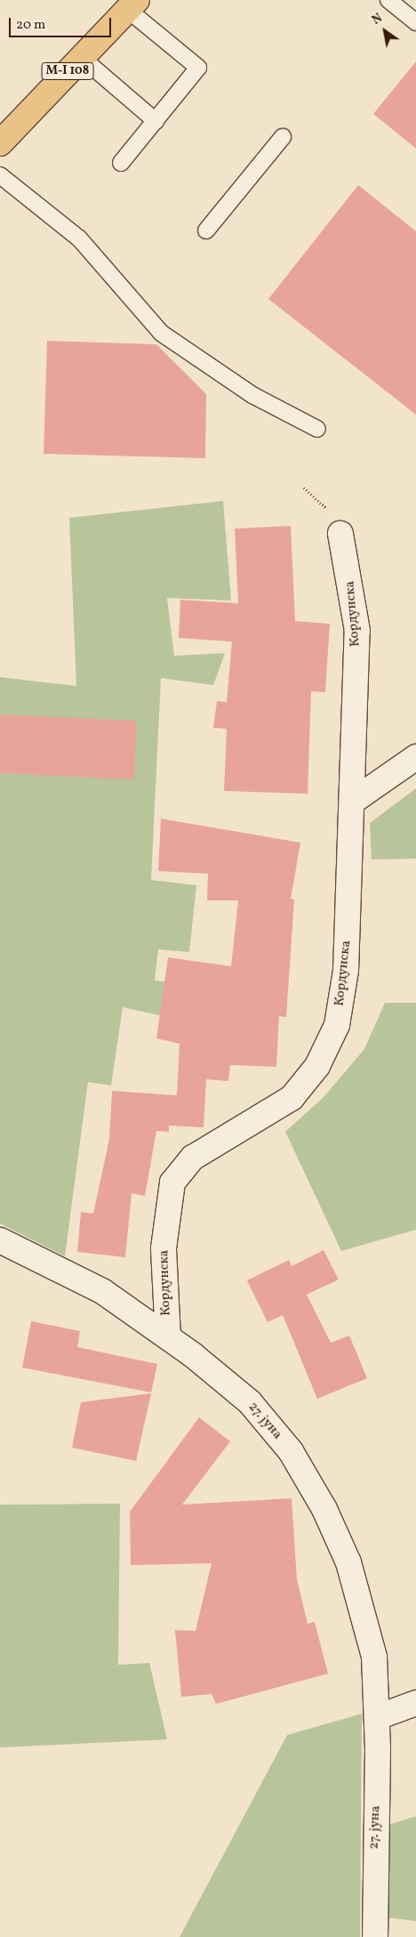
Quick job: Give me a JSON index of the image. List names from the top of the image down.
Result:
{
  "streets": {
    "main road": ["M-I 108"],
    "street": ["Кордунска", "27. јуна"]
  },
  "crossings": [
    ["Кордунска", "27. јуна"]
  ],
  "scale_bar": "20 m",
  "north": "top left"
}
